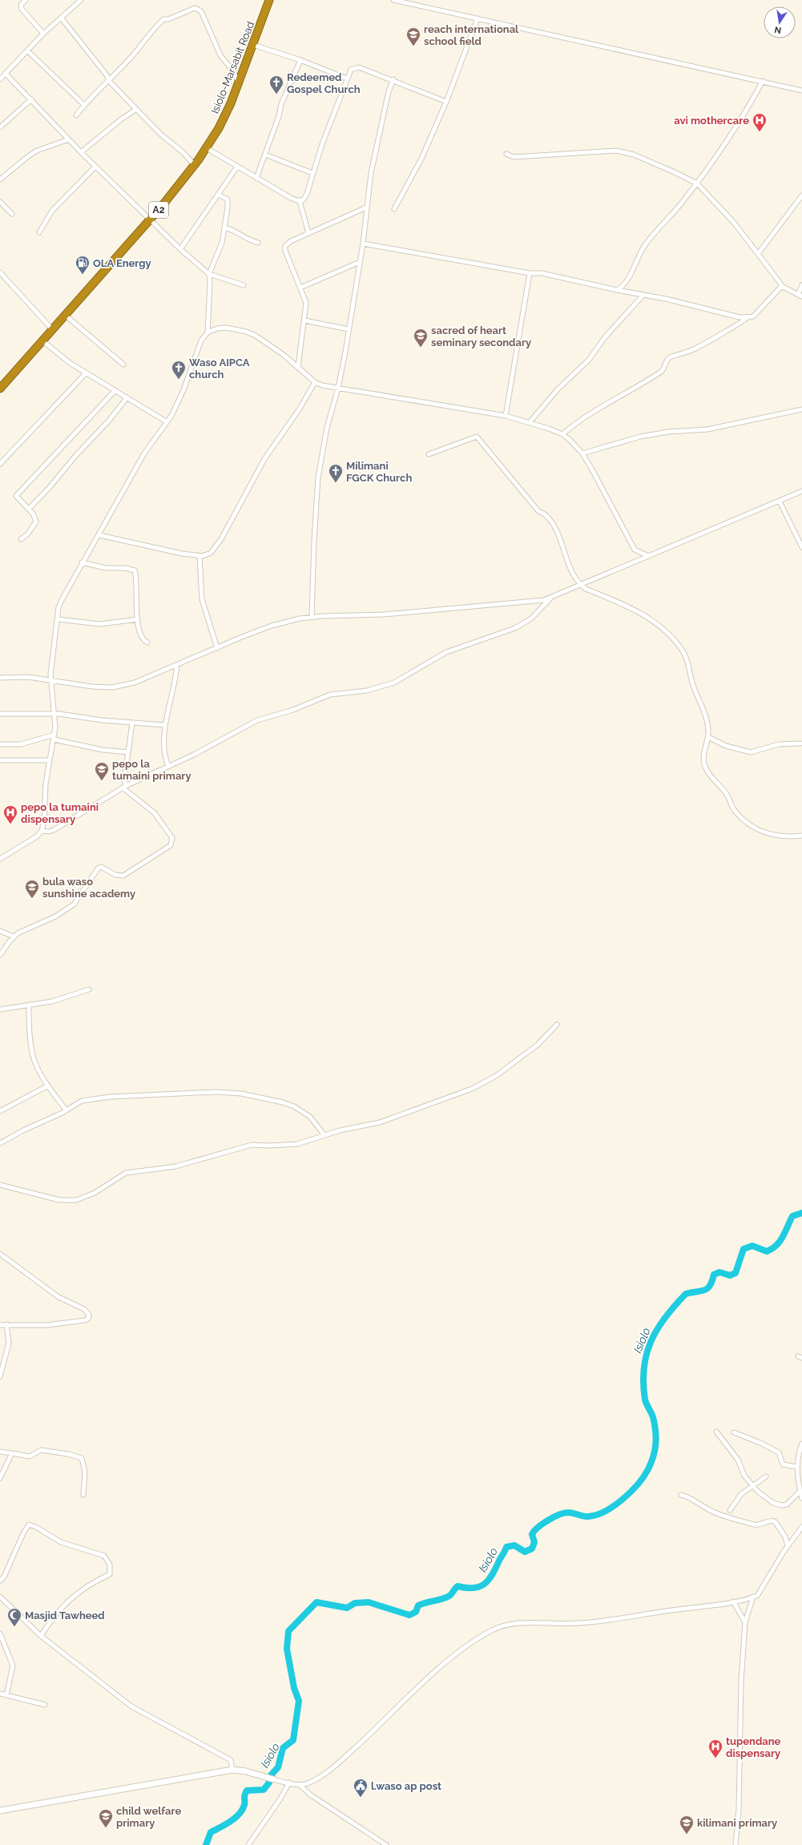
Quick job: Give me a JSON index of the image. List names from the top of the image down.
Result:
{
  "streets": {
    "highway": ["Isiolo-Marsabit Road", "A2"]
  },
  "water": ["Isiolo"],
  "places": {
    "school or university": [
      "reach international school field",
      "sacred of heart seminary secondary",
      "pepo la tumaini primary",
      "bula waso sunshine academy",
      "child welfare primary",
      "kilimani primary"
    ],
    "church": ["Redeemed Gospel Church", "Waso AIPCA church", "Milimani FGCK Church"],
    "hospital": ["avi mothercare", "pepo la tumaini dispensary", "tupendane dispensary"],
    "fuel station": ["OLA Energy"],
    "mosque": ["Masjid Tawheed"],
    "public building": ["l.waso ap post"]
  },
  "north": "bottom"
}
